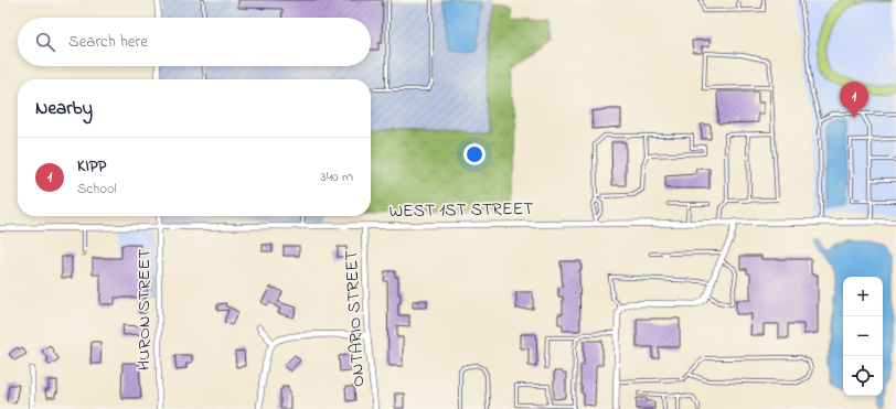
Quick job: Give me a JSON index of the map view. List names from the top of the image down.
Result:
{
  "streets": {
    "street": ["WEST 1ST STREET", "HURON STREET", "ONTARIO STREET"]
  },
  "crossings": [
    ["WEST 1ST STREET", "HURON STREET"],
    ["WEST 1ST STREET", "ONTARIO STREET"]
  ],
  "page": {
    "search": "Search here",
    "heading": "Nearby",
    "pins": "1",
    "list": [
      {
        "mark": "1",
        "name": "KIPP",
        "note": "School",
        "value": "340 m"
      }
    ],
    "map_buttons": ["+", "−"]
  }
}
